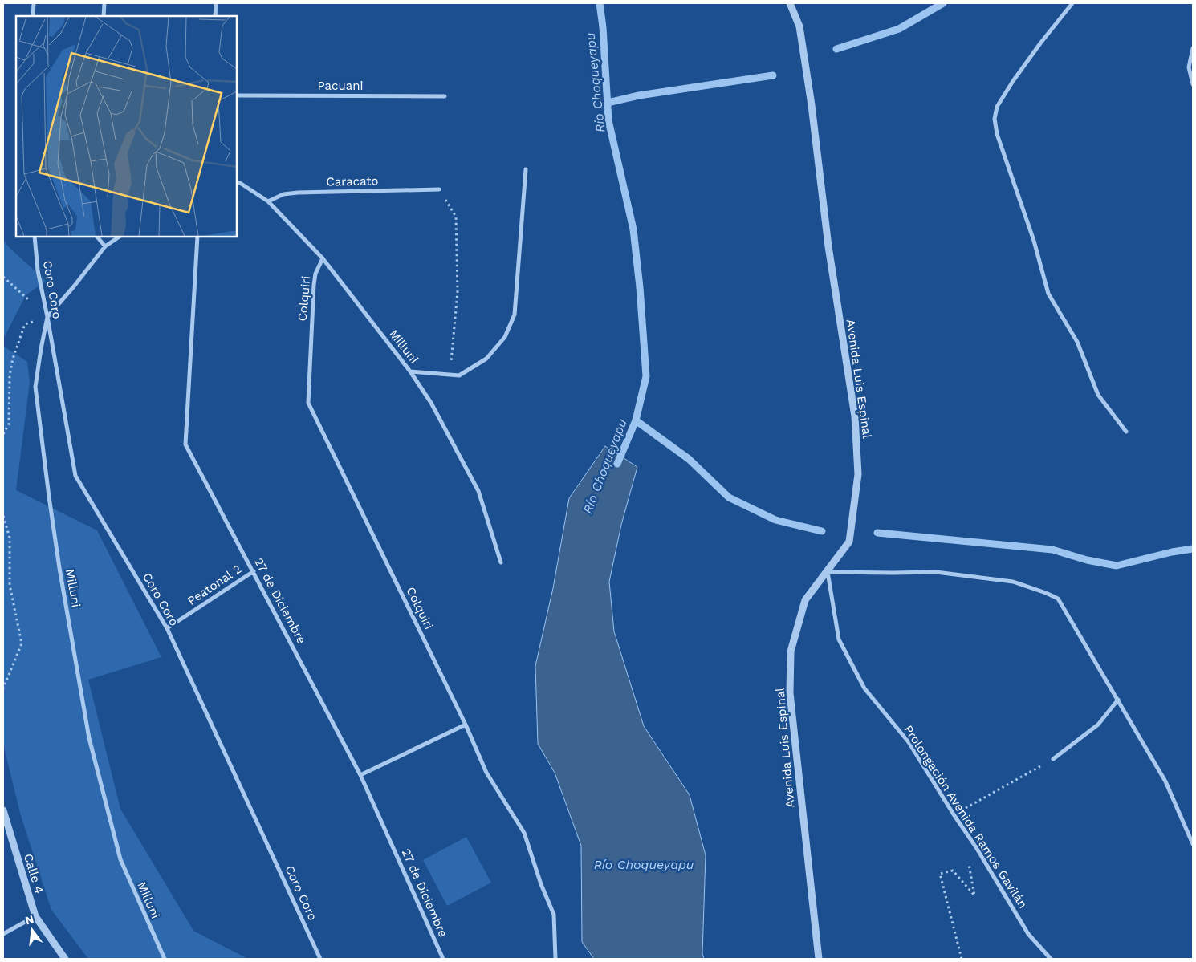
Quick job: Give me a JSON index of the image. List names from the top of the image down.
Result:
{
  "streets": {
    "street": [
      "Pacuani",
      "Caracato",
      "Coro Coro",
      "Colquiri",
      "Milluni",
      "Avenida Luis Espinal",
      "Peatonal 2",
      "27 de Diciembre",
      "Prolongación Avenida Ramos Gavilán",
      "Calle 4"
    ]
  },
  "crossings": [
    ["Caracato", "Milluni"],
    ["Coro Coro", "Milluni"],
    ["Coro Coro", "Peatonal 2"],
    ["Colquiri", "Milluni"],
    ["Avenida Luis Espinal", "Prolongación Avenida Ramos Gavilán"],
    ["Peatonal 2", "27 de Diciembre"]
  ],
  "water": ["Río Choqueyapu"],
  "north": "top"
}
